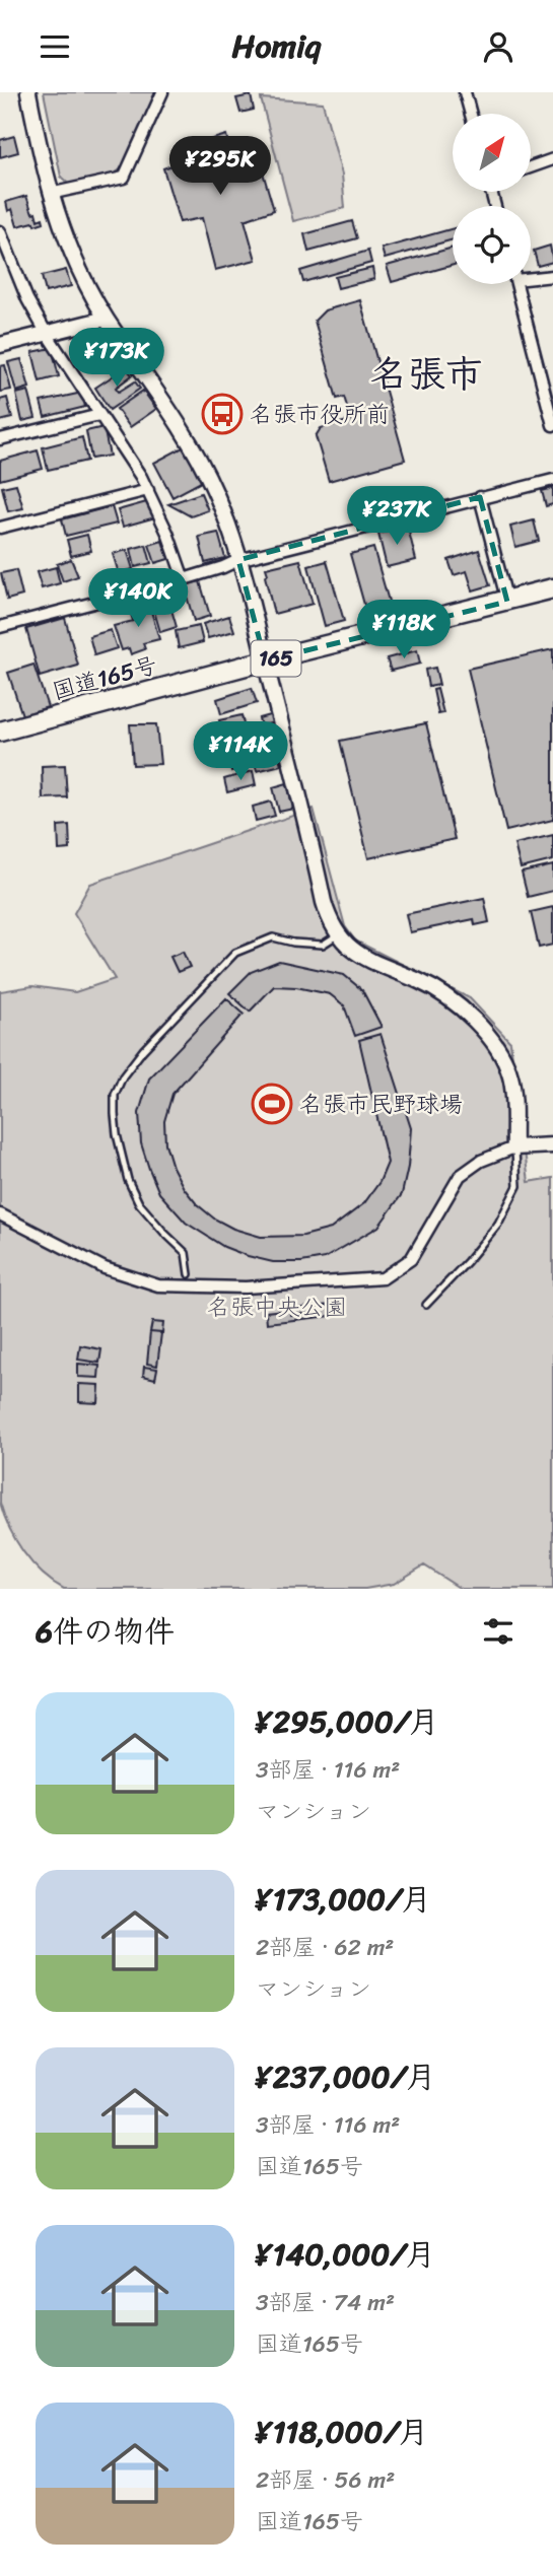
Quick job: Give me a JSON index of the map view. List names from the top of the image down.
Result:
{
  "streets": {
    "highway": ["165", "国道165号"]
  },
  "districts": ["名張市"],
  "parks": ["名張中央公園"],
  "places": {
    "bus stop": ["名張市役所前"],
    "sports": ["名張市民野球場"]
  },
  "north": "top right",
  "page": {
    "header": "Homiq",
    "price": [
      "¥295K",
      "¥173K",
      "¥237K",
      "¥140K",
      "¥118K",
      "¥114K"
    ],
    "heading": "6件の物件",
    "list": [
      {
        "name": "¥295,000/月",
        "note": "3部屋 · 116 m² · マンション"
      },
      {
        "name": "¥173,000/月",
        "note": "2部屋 · 62 m² · マンション"
      },
      {
        "name": "¥237,000/月",
        "note": "3部屋 · 116 m² · 国道165号"
      },
      {
        "name": "¥140,000/月",
        "note": "3部屋 · 74 m² · 国道165号"
      },
      {
        "name": "¥118,000/月",
        "note": "2部屋 · 56 m² · 国道165号"
      }
    ]
  }
}
